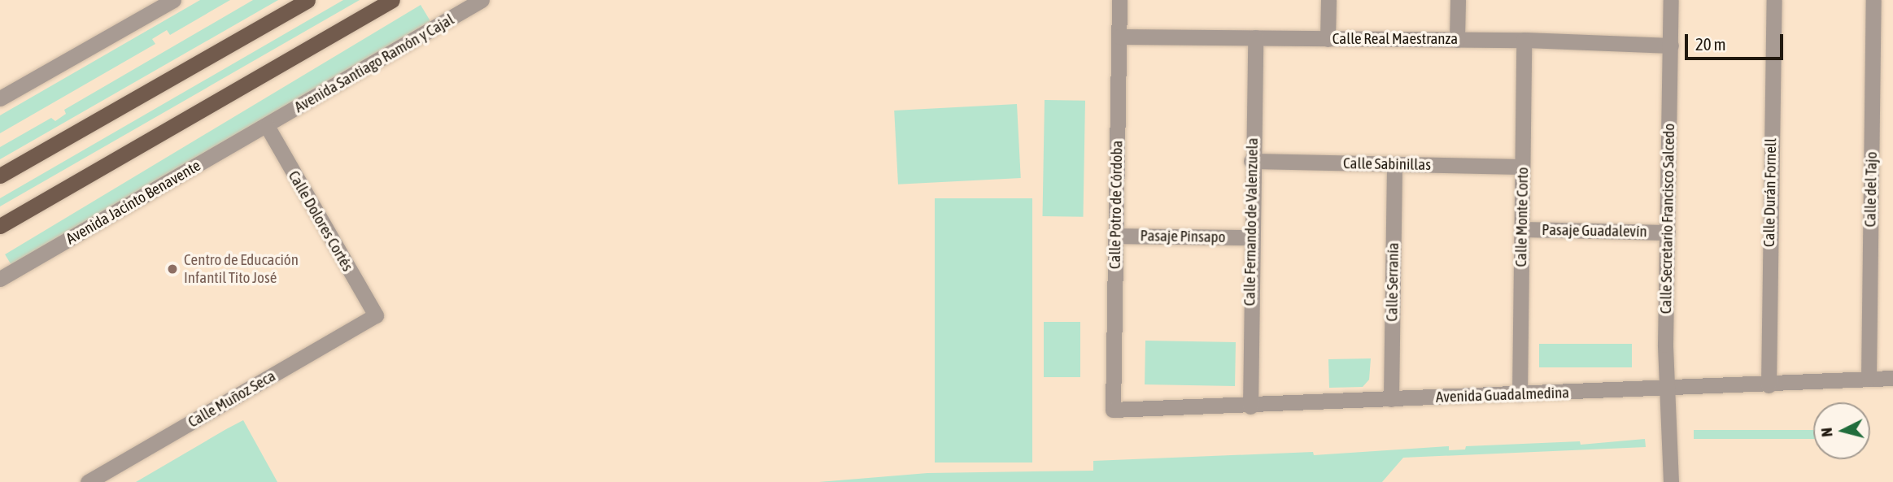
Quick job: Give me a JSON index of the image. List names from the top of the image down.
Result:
{
  "streets": {
    "street": [
      "Calle Real Maestranza",
      "Avenida Santiago Ramón y Cajal",
      "Calle Sabinillas",
      "Calle del Tajo",
      "Calle Durán Fornell",
      "Avenida Jacinto Benavente",
      "Calle Potro de Córdoba",
      "Calle Monte Corto",
      "Calle Secretario Francisco Salcedo",
      "Calle Dolores Cortés",
      "Calle Fernando de Valenzuela",
      "Pasaje Guadalevín",
      "Pasaje Pinsapo",
      "Calle Serranía",
      "Avenida Guadalmedina",
      "Calle Muñoz Seca"
    ]
  },
  "crossings": [
    ["Calle Real Maestranza", "Calle Potro de Córdoba"],
    ["Calle Real Maestranza", "Calle Monte Corto"],
    ["Calle Real Maestranza", "Calle Secretario Francisco Salcedo"],
    ["Calle Real Maestranza", "Calle Fernando de Valenzuela"],
    ["Avenida Santiago Ramón y Cajal", "Avenida Jacinto Benavente"],
    ["Avenida Santiago Ramón y Cajal", "Calle Dolores Cortés"],
    ["Calle Sabinillas", "Calle Monte Corto"],
    ["Calle Sabinillas", "Calle Fernando de Valenzuela"],
    ["Calle Sabinillas", "Calle Serranía"],
    ["Calle del Tajo", "Avenida Guadalmedina"],
    ["Calle Durán Fornell", "Avenida Guadalmedina"],
    ["Avenida Jacinto Benavente", "Calle Dolores Cortés"],
    ["Calle Potro de Córdoba", "Pasaje Pinsapo"],
    ["Calle Potro de Córdoba", "Avenida Guadalmedina"],
    ["Calle Monte Corto", "Pasaje Guadalevín"],
    ["Calle Monte Corto", "Avenida Guadalmedina"],
    ["Calle Secretario Francisco Salcedo", "Pasaje Guadalevín"],
    ["Calle Secretario Francisco Salcedo", "Avenida Guadalmedina"],
    ["Calle Dolores Cortés", "Calle Muñoz Seca"],
    ["Calle Fernando de Valenzuela", "Pasaje Pinsapo"],
    ["Calle Fernando de Valenzuela", "Avenida Guadalmedina"],
    ["Calle Serranía", "Avenida Guadalmedina"]
  ],
  "places": ["Centro de Educación Infantil Tito José"],
  "scale_bar": "20 m",
  "north": "left"
}
